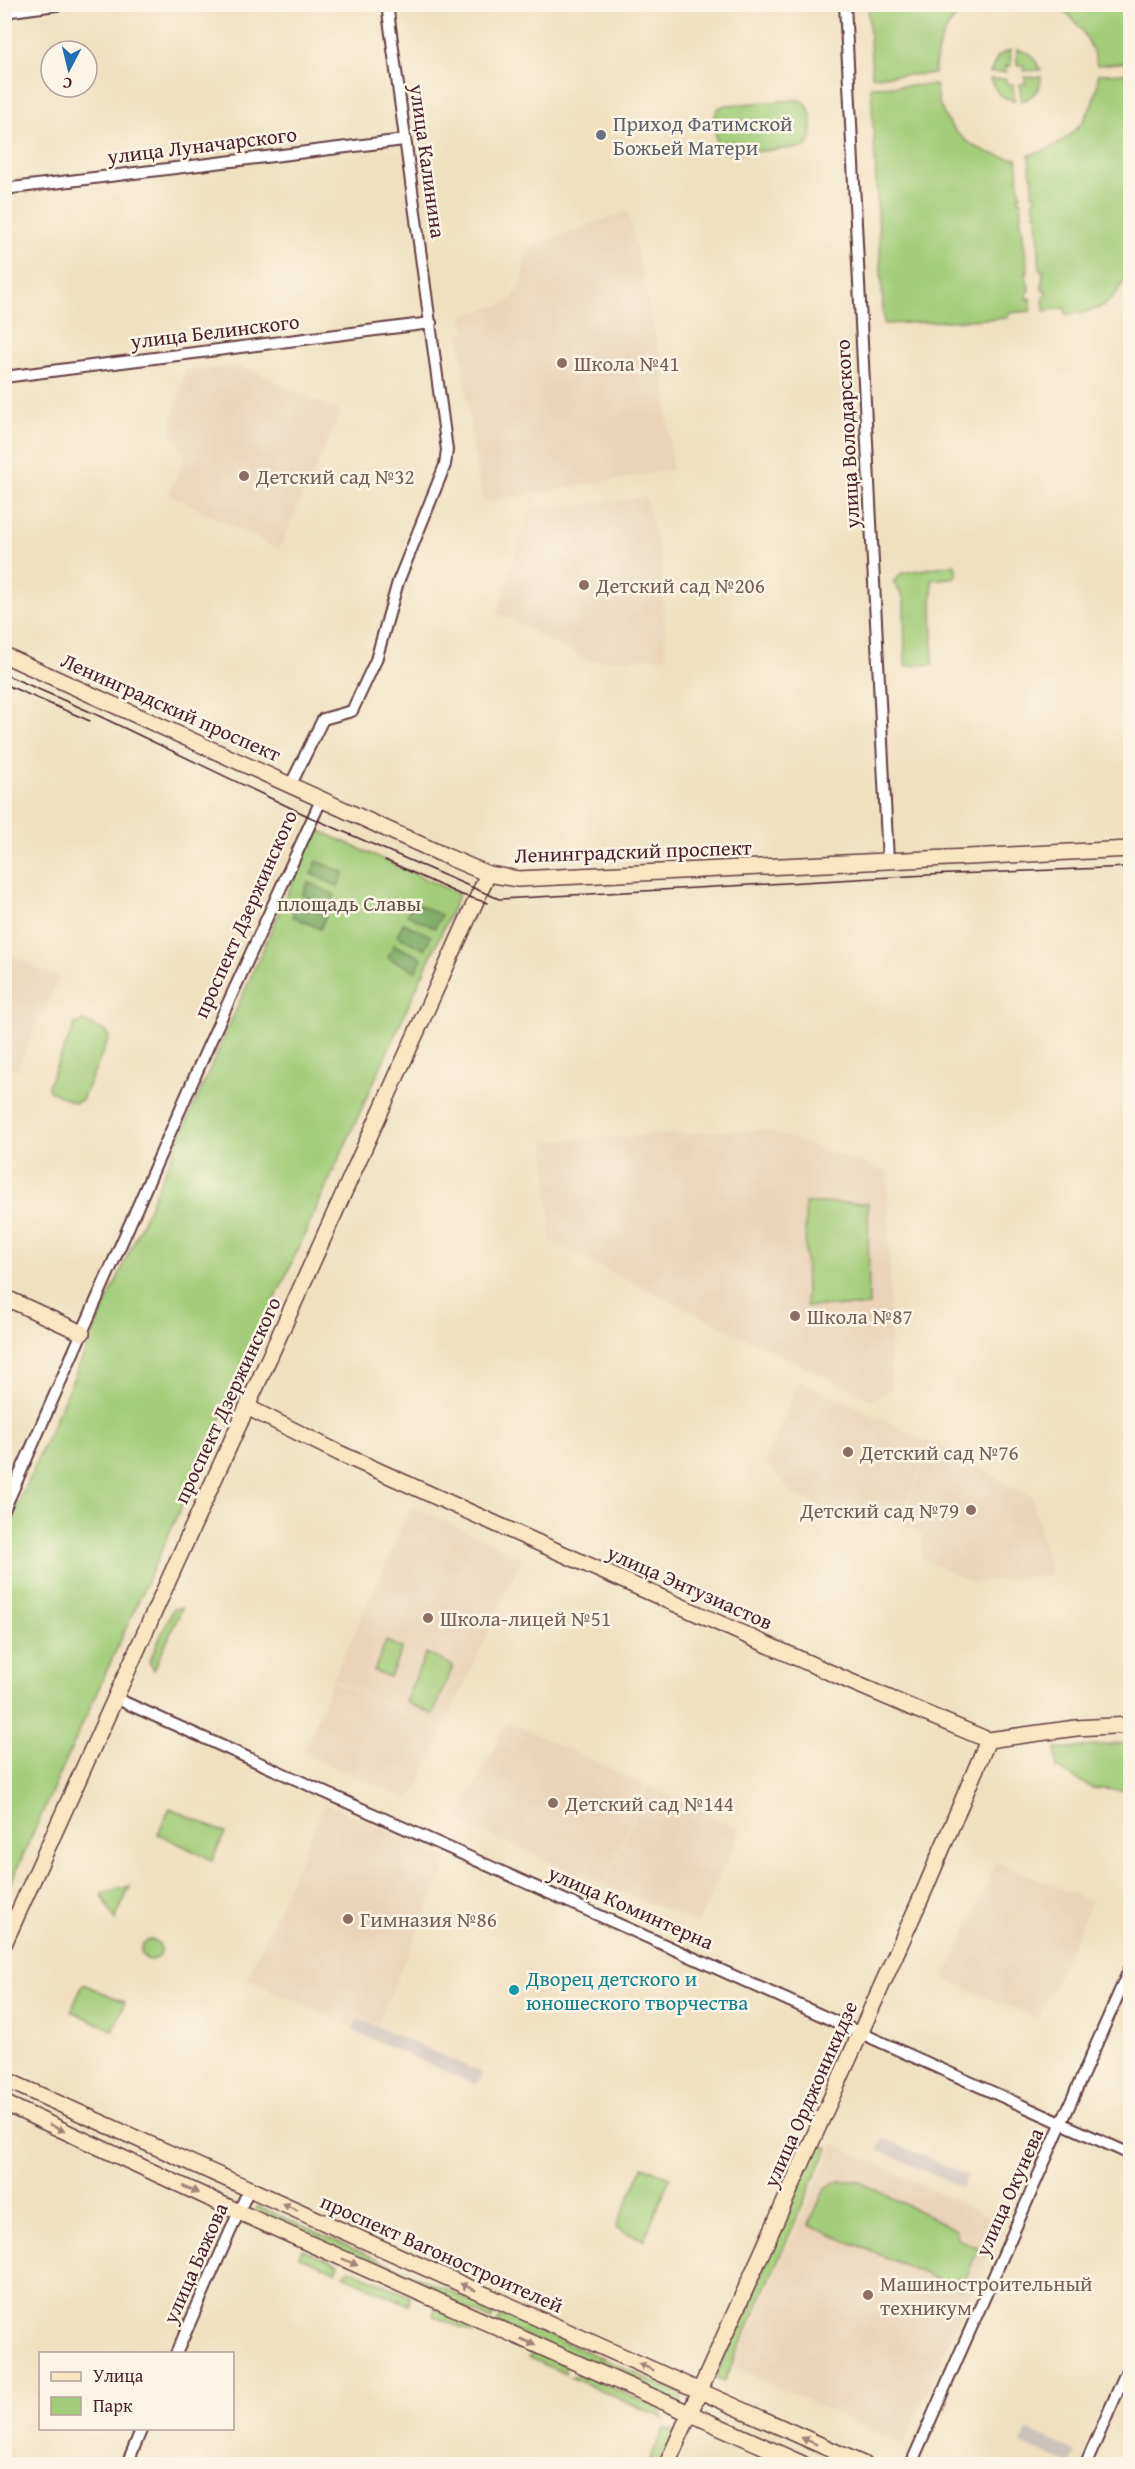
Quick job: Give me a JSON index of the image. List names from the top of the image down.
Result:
{
  "streets": {
    "street": [
      "улица Луначарского",
      "улица Калинина",
      "улица Белинского",
      "улица Володарского",
      "Ленинградский проспект",
      "проспект Дзержинского",
      "улица Энтузиастов",
      "улица Коминтерна",
      "улица Орджоникидзе",
      "улица Окунева",
      "проспект Вагоностроителей",
      "улица Бажова"
    ]
  },
  "crossings": [
    ["улица Луначарского", "улица Калинина"],
    ["улица Калинина", "улица Белинского"],
    ["улица Калинина", "проспект Дзержинского"],
    ["улица Белинского", "проспект Дзержинского"],
    ["улица Володарского", "Ленинградский проспект"],
    ["Ленинградский проспект", "проспект Дзержинского"],
    ["проспект Дзержинского", "улица Энтузиастов"],
    ["проспект Дзержинского", "улица Коминтерна"],
    ["улица Энтузиастов", "улица Орджоникидзе"],
    ["улица Коминтерна", "улица Орджоникидзе"],
    ["улица Коминтерна", "улица Окунева"],
    ["улица Орджоникидзе", "проспект Вагоностроителей"],
    ["проспект Вагоностроителей", "улица Бажова"]
  ],
  "parks": ["площадь Славы"],
  "places": [
    "Приход Фатимской Божьей Матери",
    "Школа №41",
    "Детский сад №32",
    "Детский сад №206",
    "Школа №87",
    "Детский сад №76",
    "Детский сад №79",
    "Школа-лицей №51",
    "Детский сад №144",
    "Гимназия №86",
    "Дворец детского и юношеского творчества",
    "Машиностроительный техникум"
  ],
  "legend": ["Улица", "Парк"],
  "north": "bottom"
}
